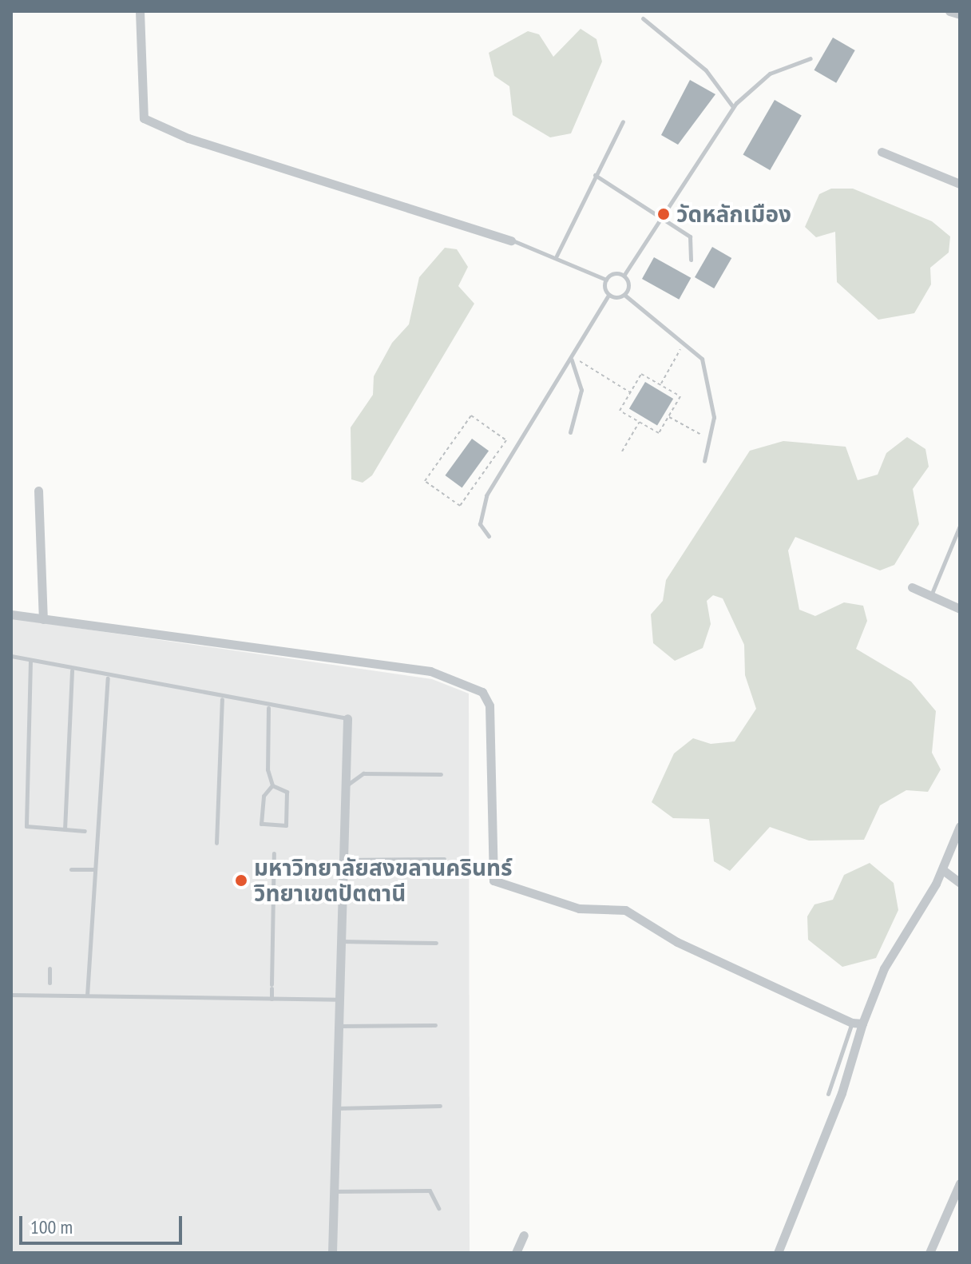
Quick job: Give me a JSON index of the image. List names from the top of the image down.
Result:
{
  "places": ["วัดหลักเมือง", "มหาวิทยาลัยสงขลานครินทร์ วิทยาเขตปัตตานี"],
  "scale_bar": "100 m"
}
